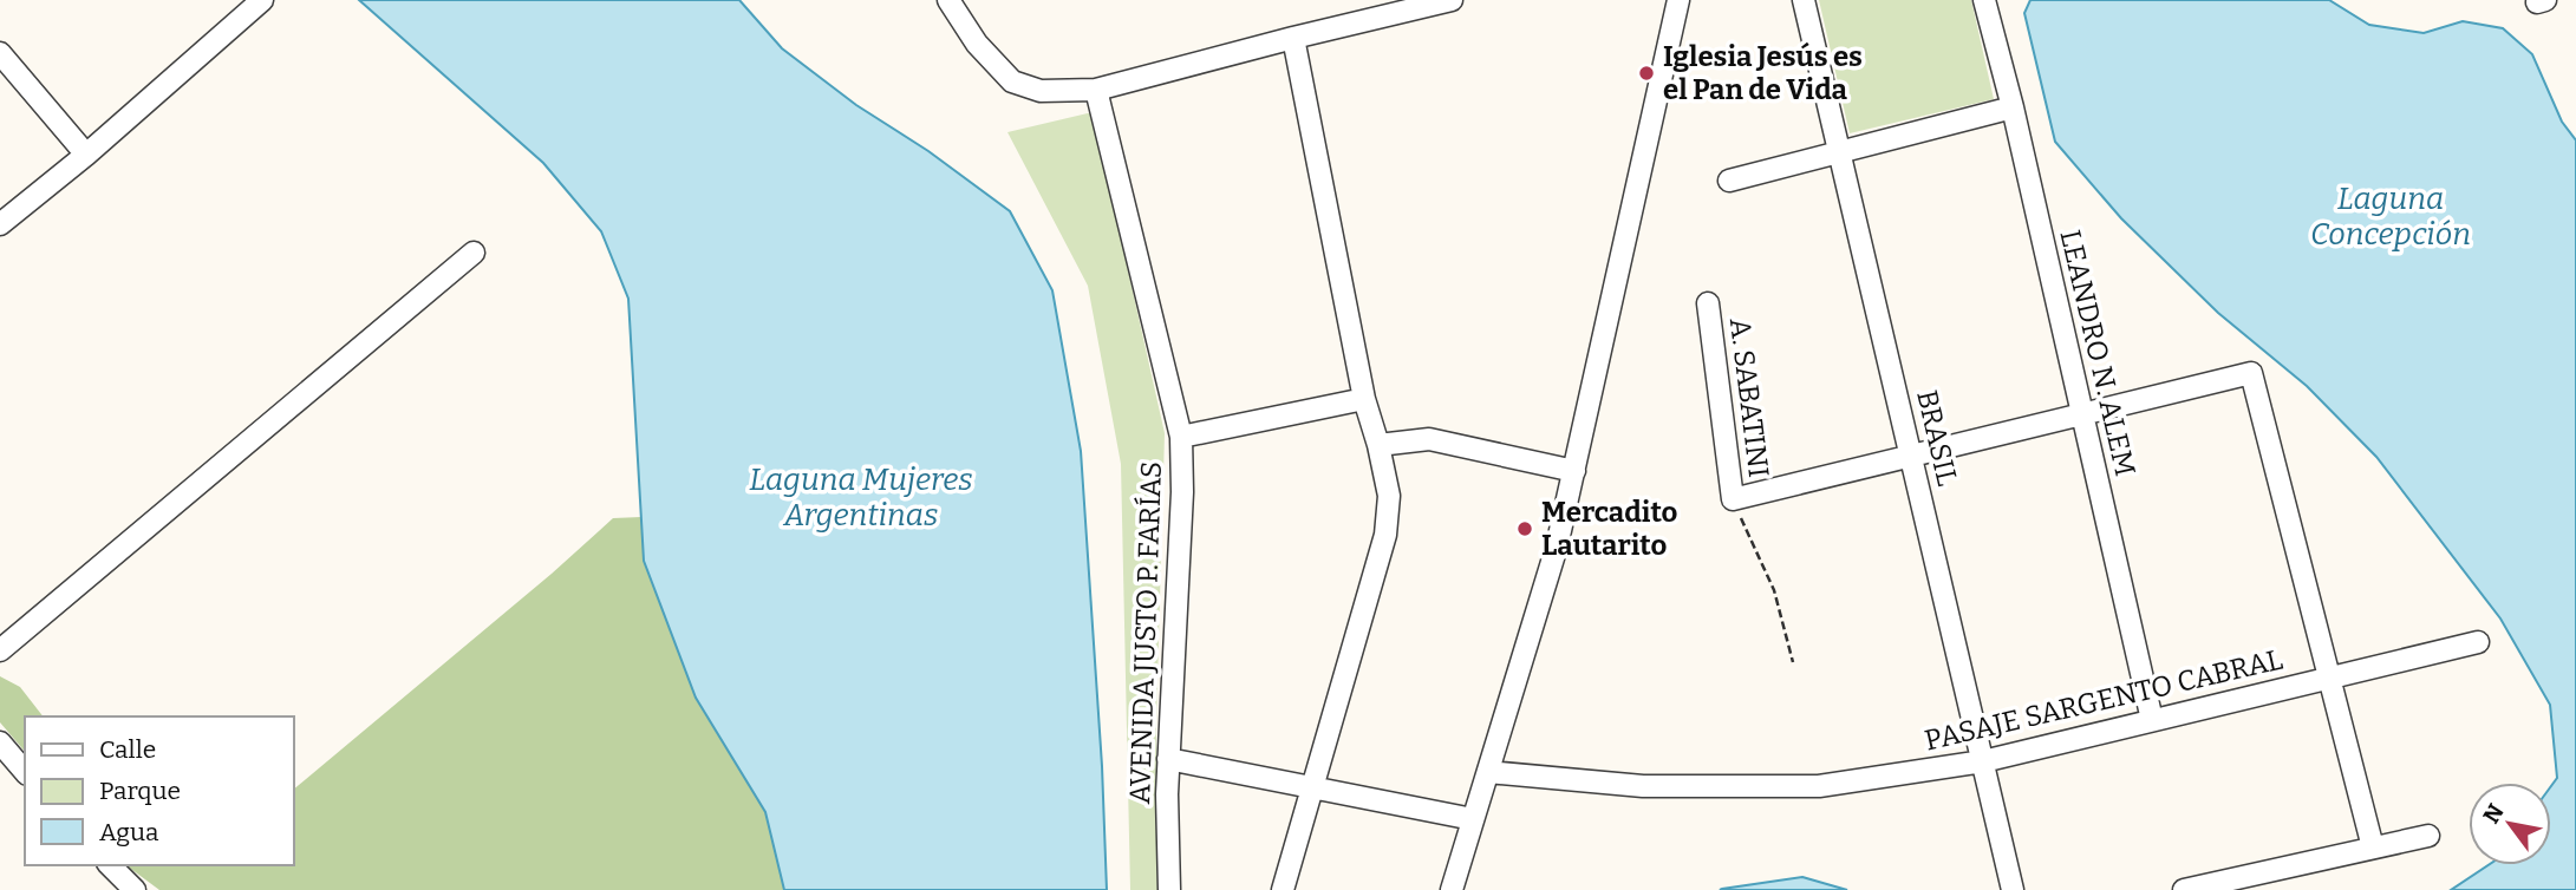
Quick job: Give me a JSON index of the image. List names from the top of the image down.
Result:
{
  "streets": {
    "street": [
      "LEANDRO N. ALEM",
      "A. SABATINI",
      "BRASIL",
      "AVENIDA JUSTO P. FARÍAS",
      "PASAJE SARGENTO CABRAL"
    ]
  },
  "crossings": [
    ["LEANDRO N. ALEM", "PASAJE SARGENTO CABRAL"],
    ["BRASIL", "PASAJE SARGENTO CABRAL"]
  ],
  "water": ["Laguna Concepción", "Laguna Mujeres Argentinas"],
  "places": ["Iglesia Jesús es el Pan de Vida", "Mercadito Lautarito"],
  "legend": ["Calle", "Parque", "Agua"],
  "north": "top left"
}
